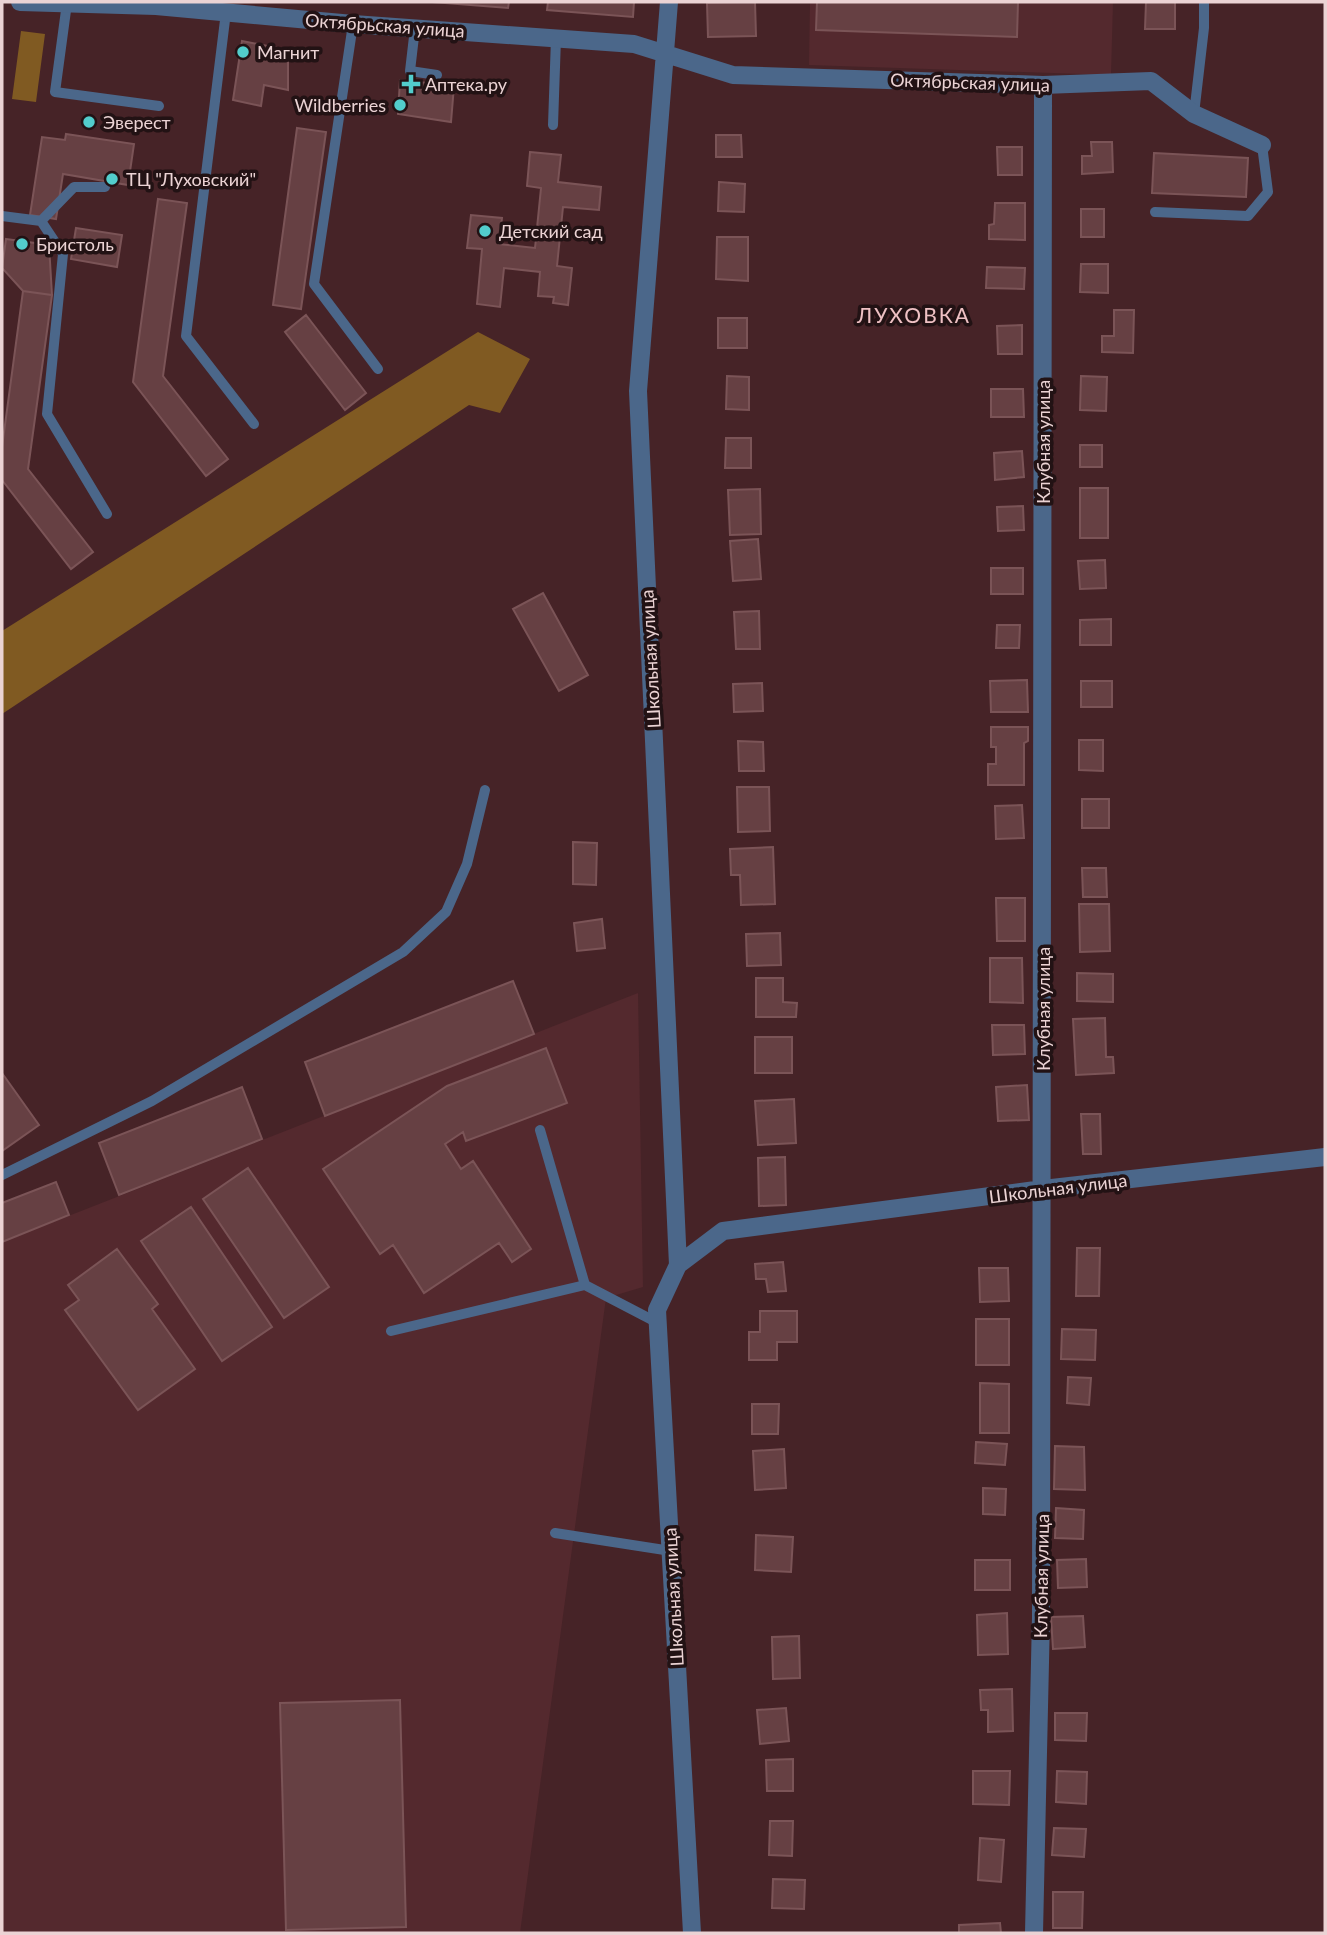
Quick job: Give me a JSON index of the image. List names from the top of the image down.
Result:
{
  "streets": {
    "street": ["Октябрьская улица", "Клубная улица", "Школьная улица"]
  },
  "crossings": [
    ["Октябрьская улица", "Клубная улица"],
    ["Октябрьская улица", "Школьная улица"],
    ["Клубная улица", "Школьная улица"]
  ],
  "districts": ["ЛУХОВКА"],
  "places": {
    "other": [
      "Магнит",
      "Wildberries",
      "Эверест",
      "ТЦ \"Луховский\"",
      "Детский сад",
      "Бристоль"
    ],
    "health": ["Аптека.ру"]
  }
}
